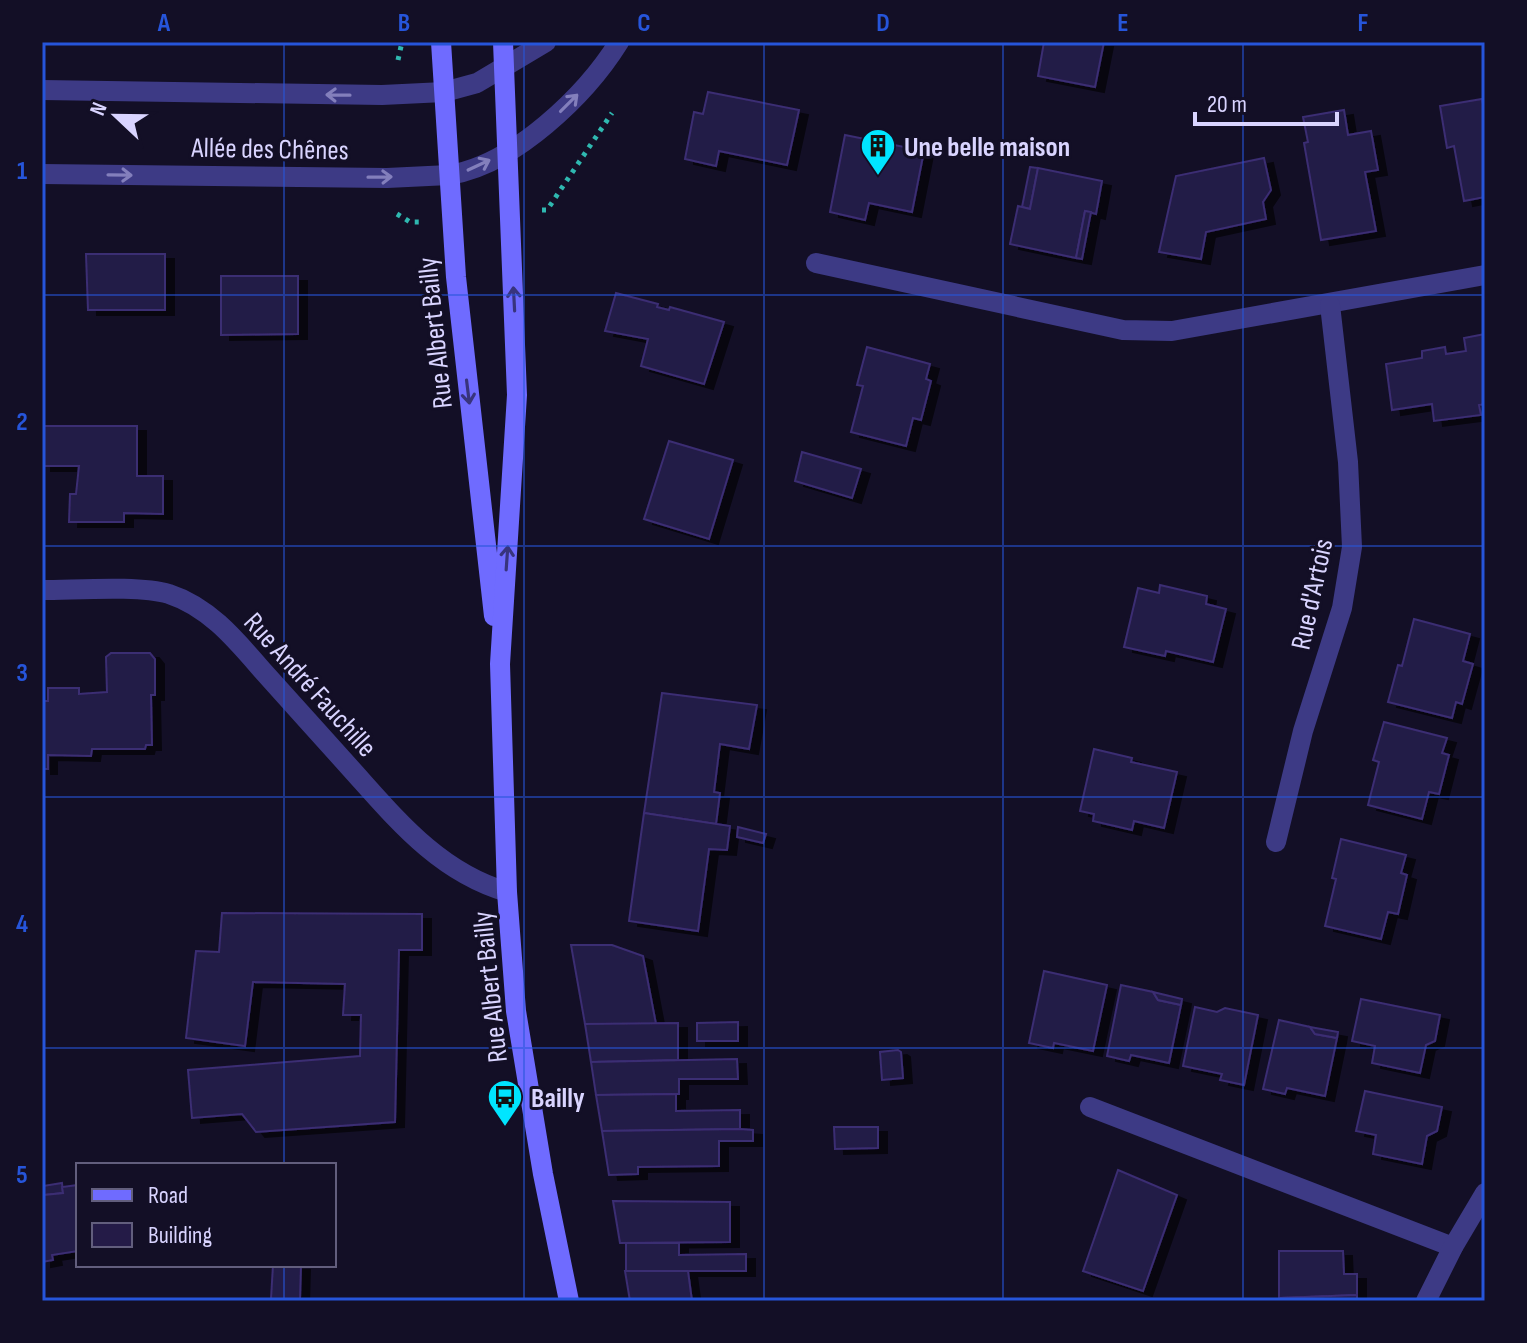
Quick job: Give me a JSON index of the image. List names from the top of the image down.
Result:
{
  "streets": {
    "main road": ["Rue Albert Bailly"],
    "street": ["Allée des Chênes", "Rue d'Artois", "Rue André Fauchille"]
  },
  "crossings": [
    ["Allée des Chênes", "Rue Albert Bailly"],
    ["Rue Albert Bailly", "Rue André Fauchille"]
  ],
  "places": {
    "building": ["Une belle maison"],
    "bus stop": ["Bailly"]
  },
  "legend": ["Road", "Building"],
  "scale_bar": "20 m",
  "north": "left",
  "grid": {
    "columns": [
      "A",
      "B",
      "C",
      "D",
      "E",
      "F"
    ],
    "rows": [
      "1",
      "2",
      "3",
      "4",
      "5"
    ]
  }
}
